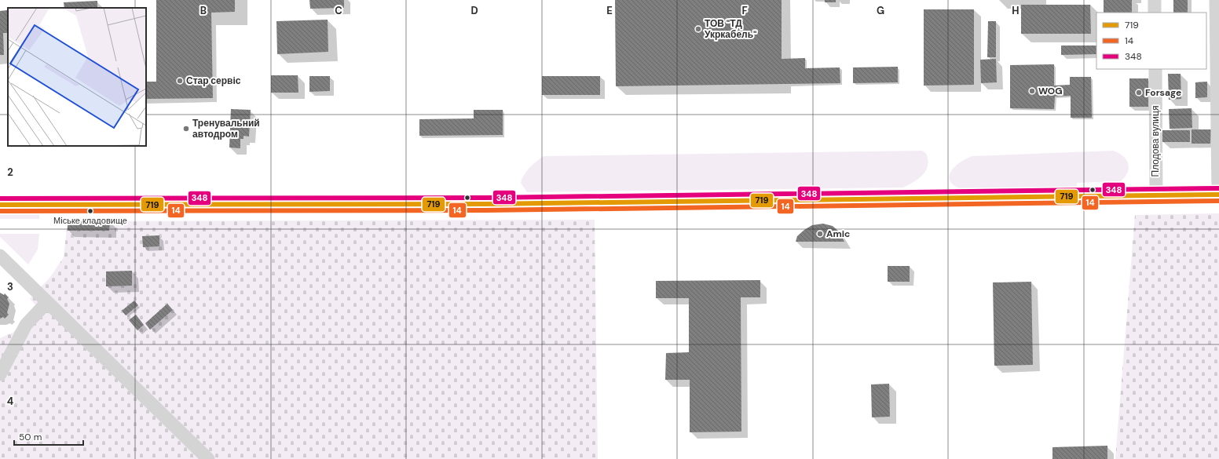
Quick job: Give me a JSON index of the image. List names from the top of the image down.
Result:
{
  "streets": {
    "street": ["Плодова вулиця"]
  },
  "places": [
    "ТОВ \"ТД Укркабель\"",
    "Стар сервіс",
    "WOG",
    "Forsage",
    "Тренувальний автодром",
    "Міське кладовище",
    "Amic"
  ],
  "lines": ["transit line 348", "transit line 719", "transit line 14"],
  "legend": ["719", "14", "348"],
  "scale_bar": "50 m",
  "grid": {
    "columns": [
      "B",
      "C",
      "D",
      "E",
      "F",
      "G",
      "H"
    ],
    "rows": ["2", "3", "4"]
  }
}
